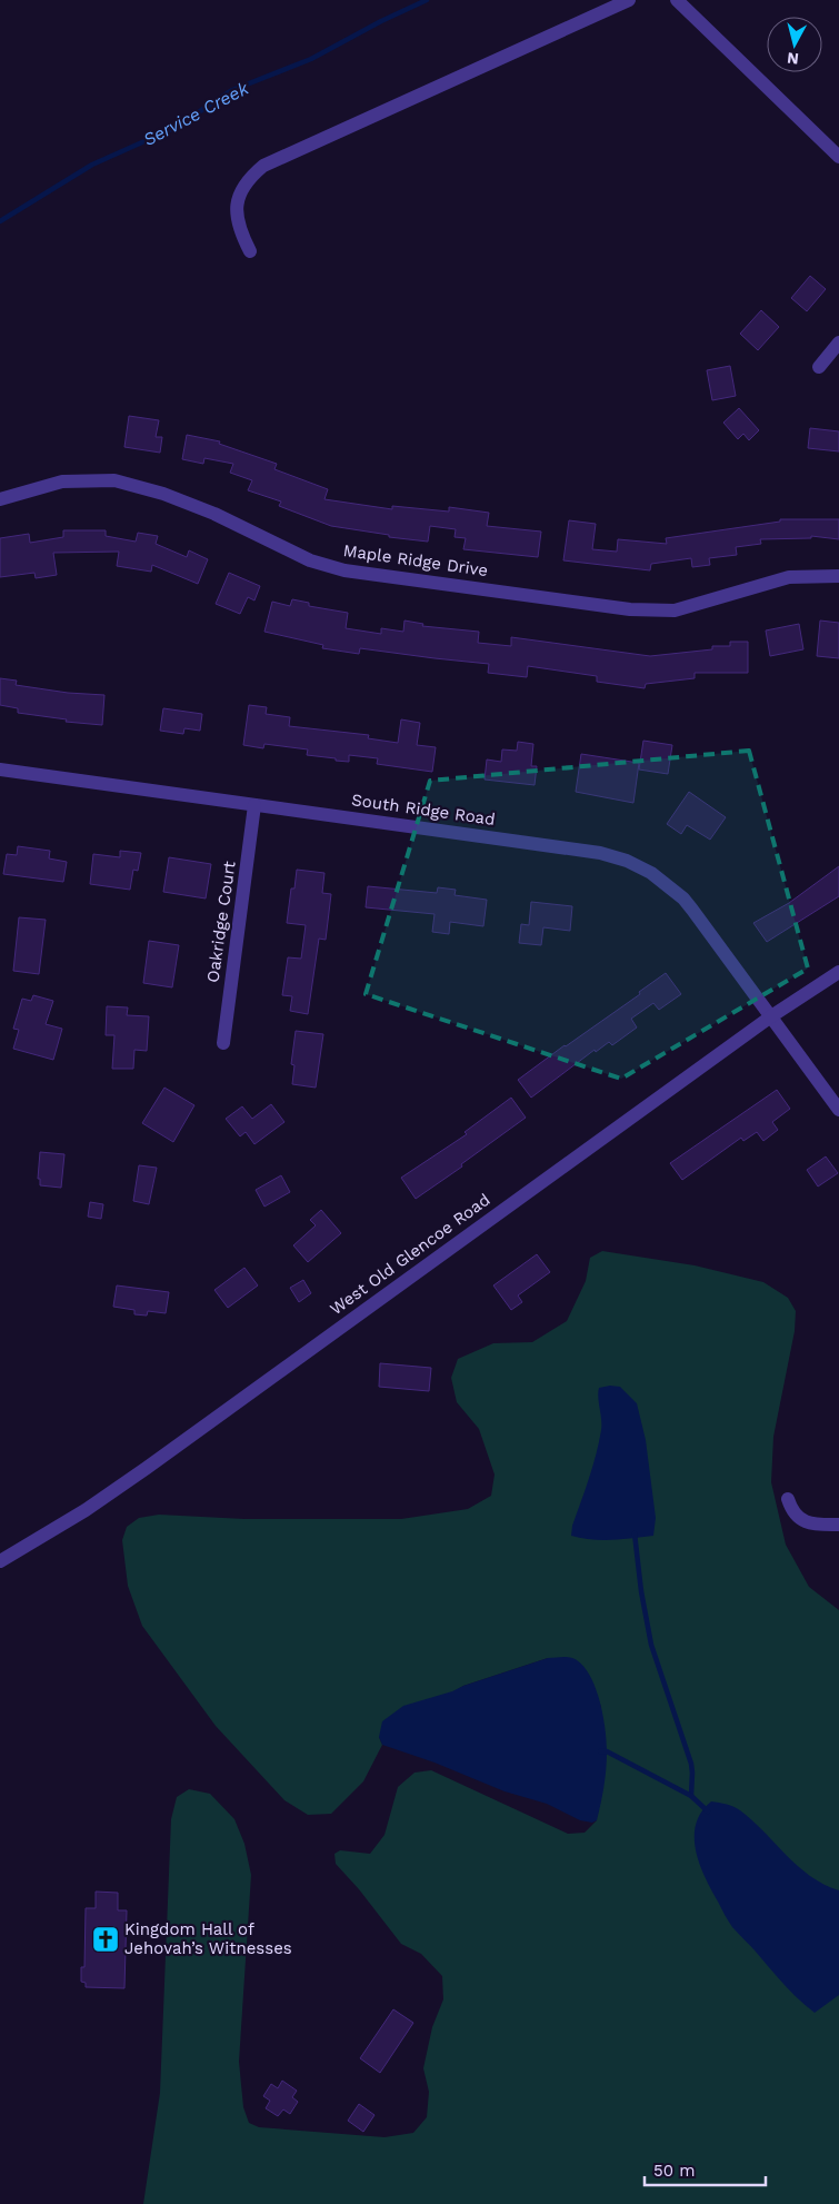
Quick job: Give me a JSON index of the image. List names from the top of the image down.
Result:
{
  "streets": {
    "street": [
      "Maple Ridge Drive",
      "South Ridge Road",
      "Oakridge Court",
      "West Old Glencoe Road"
    ]
  },
  "crossings": [
    ["South Ridge Road", "Oakridge Court"],
    ["South Ridge Road", "West Old Glencoe Road"]
  ],
  "water": ["Service Creek"],
  "places": {
    "church": ["Kingdom Hall of Jehovah’s Witnesses"]
  },
  "scale_bar": "50 m",
  "north": "bottom"
}
